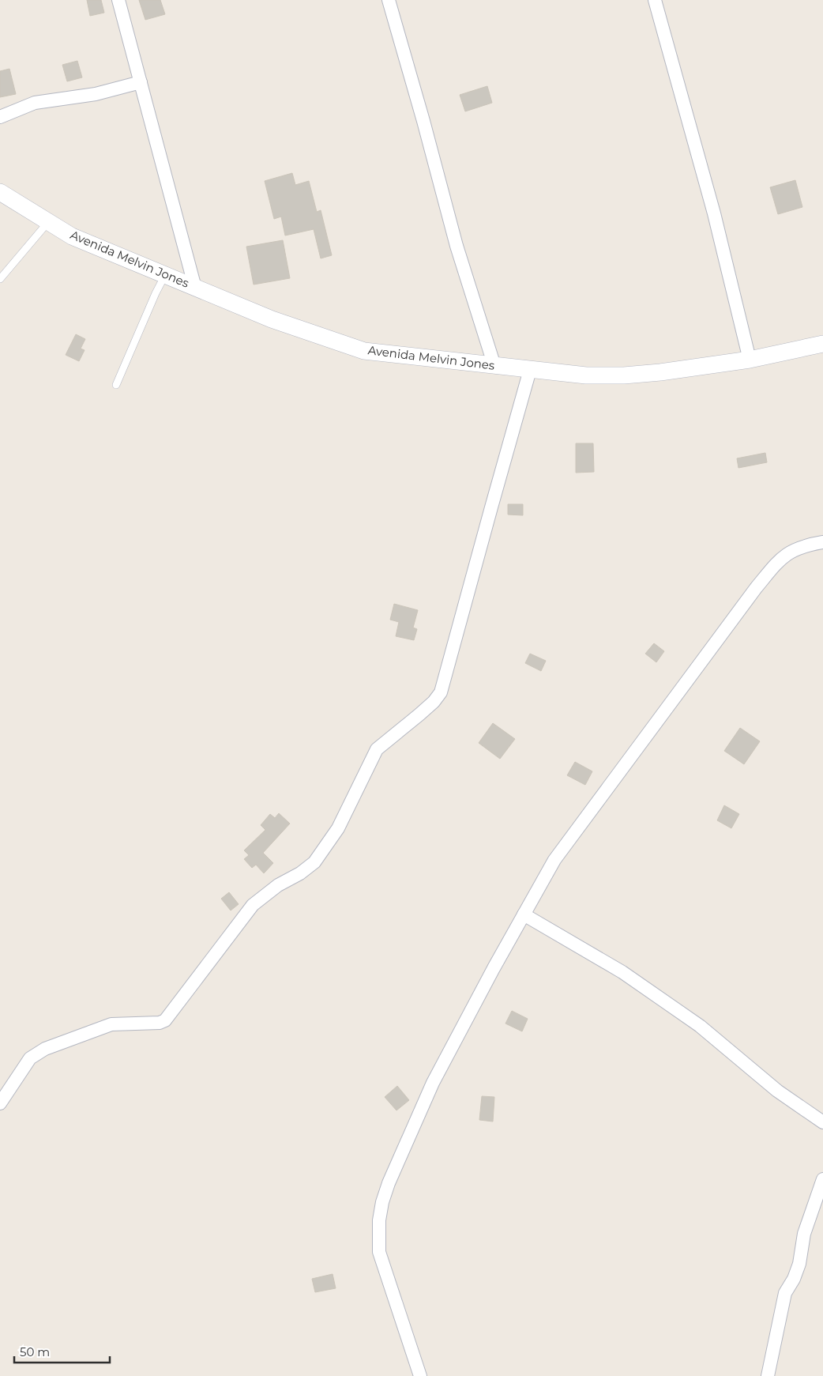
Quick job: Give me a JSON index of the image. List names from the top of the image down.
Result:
{
  "streets": {
    "street": ["Avenida Melvin Jones"]
  },
  "scale_bar": "50 m"
}
